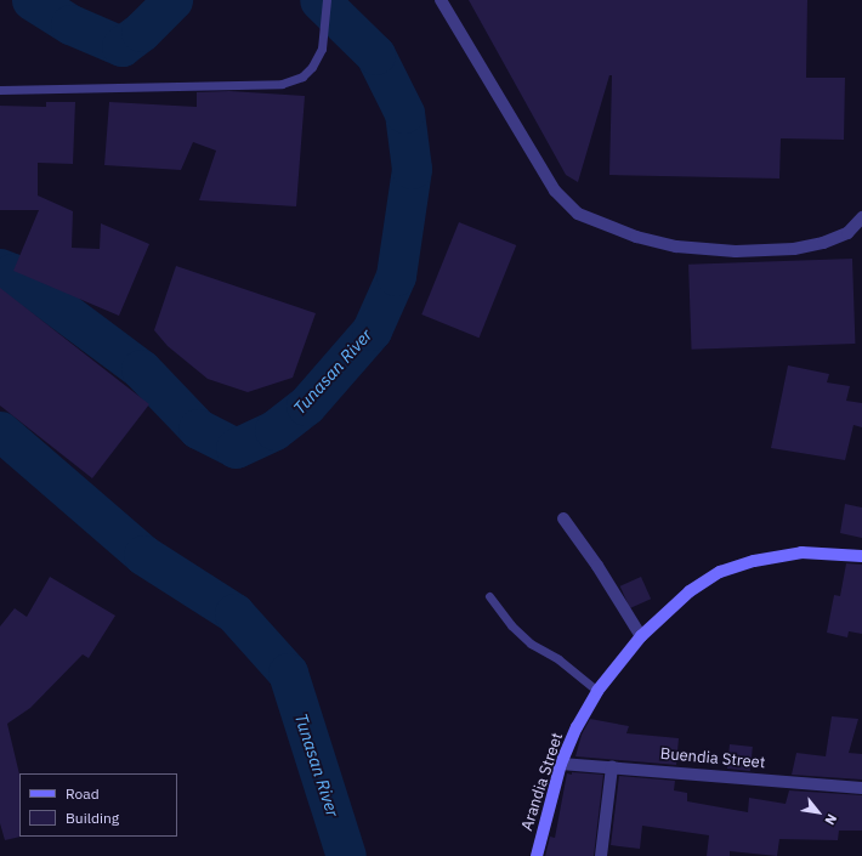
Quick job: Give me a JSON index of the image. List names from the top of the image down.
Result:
{
  "streets": {
    "street": ["Buendia Street", "Arandia Street"]
  },
  "crossings": [
    ["Buendia Street", "Arandia Street"]
  ],
  "water": ["Tunasan River"],
  "legend": ["Road", "Building"],
  "north": "bottom right"
}
